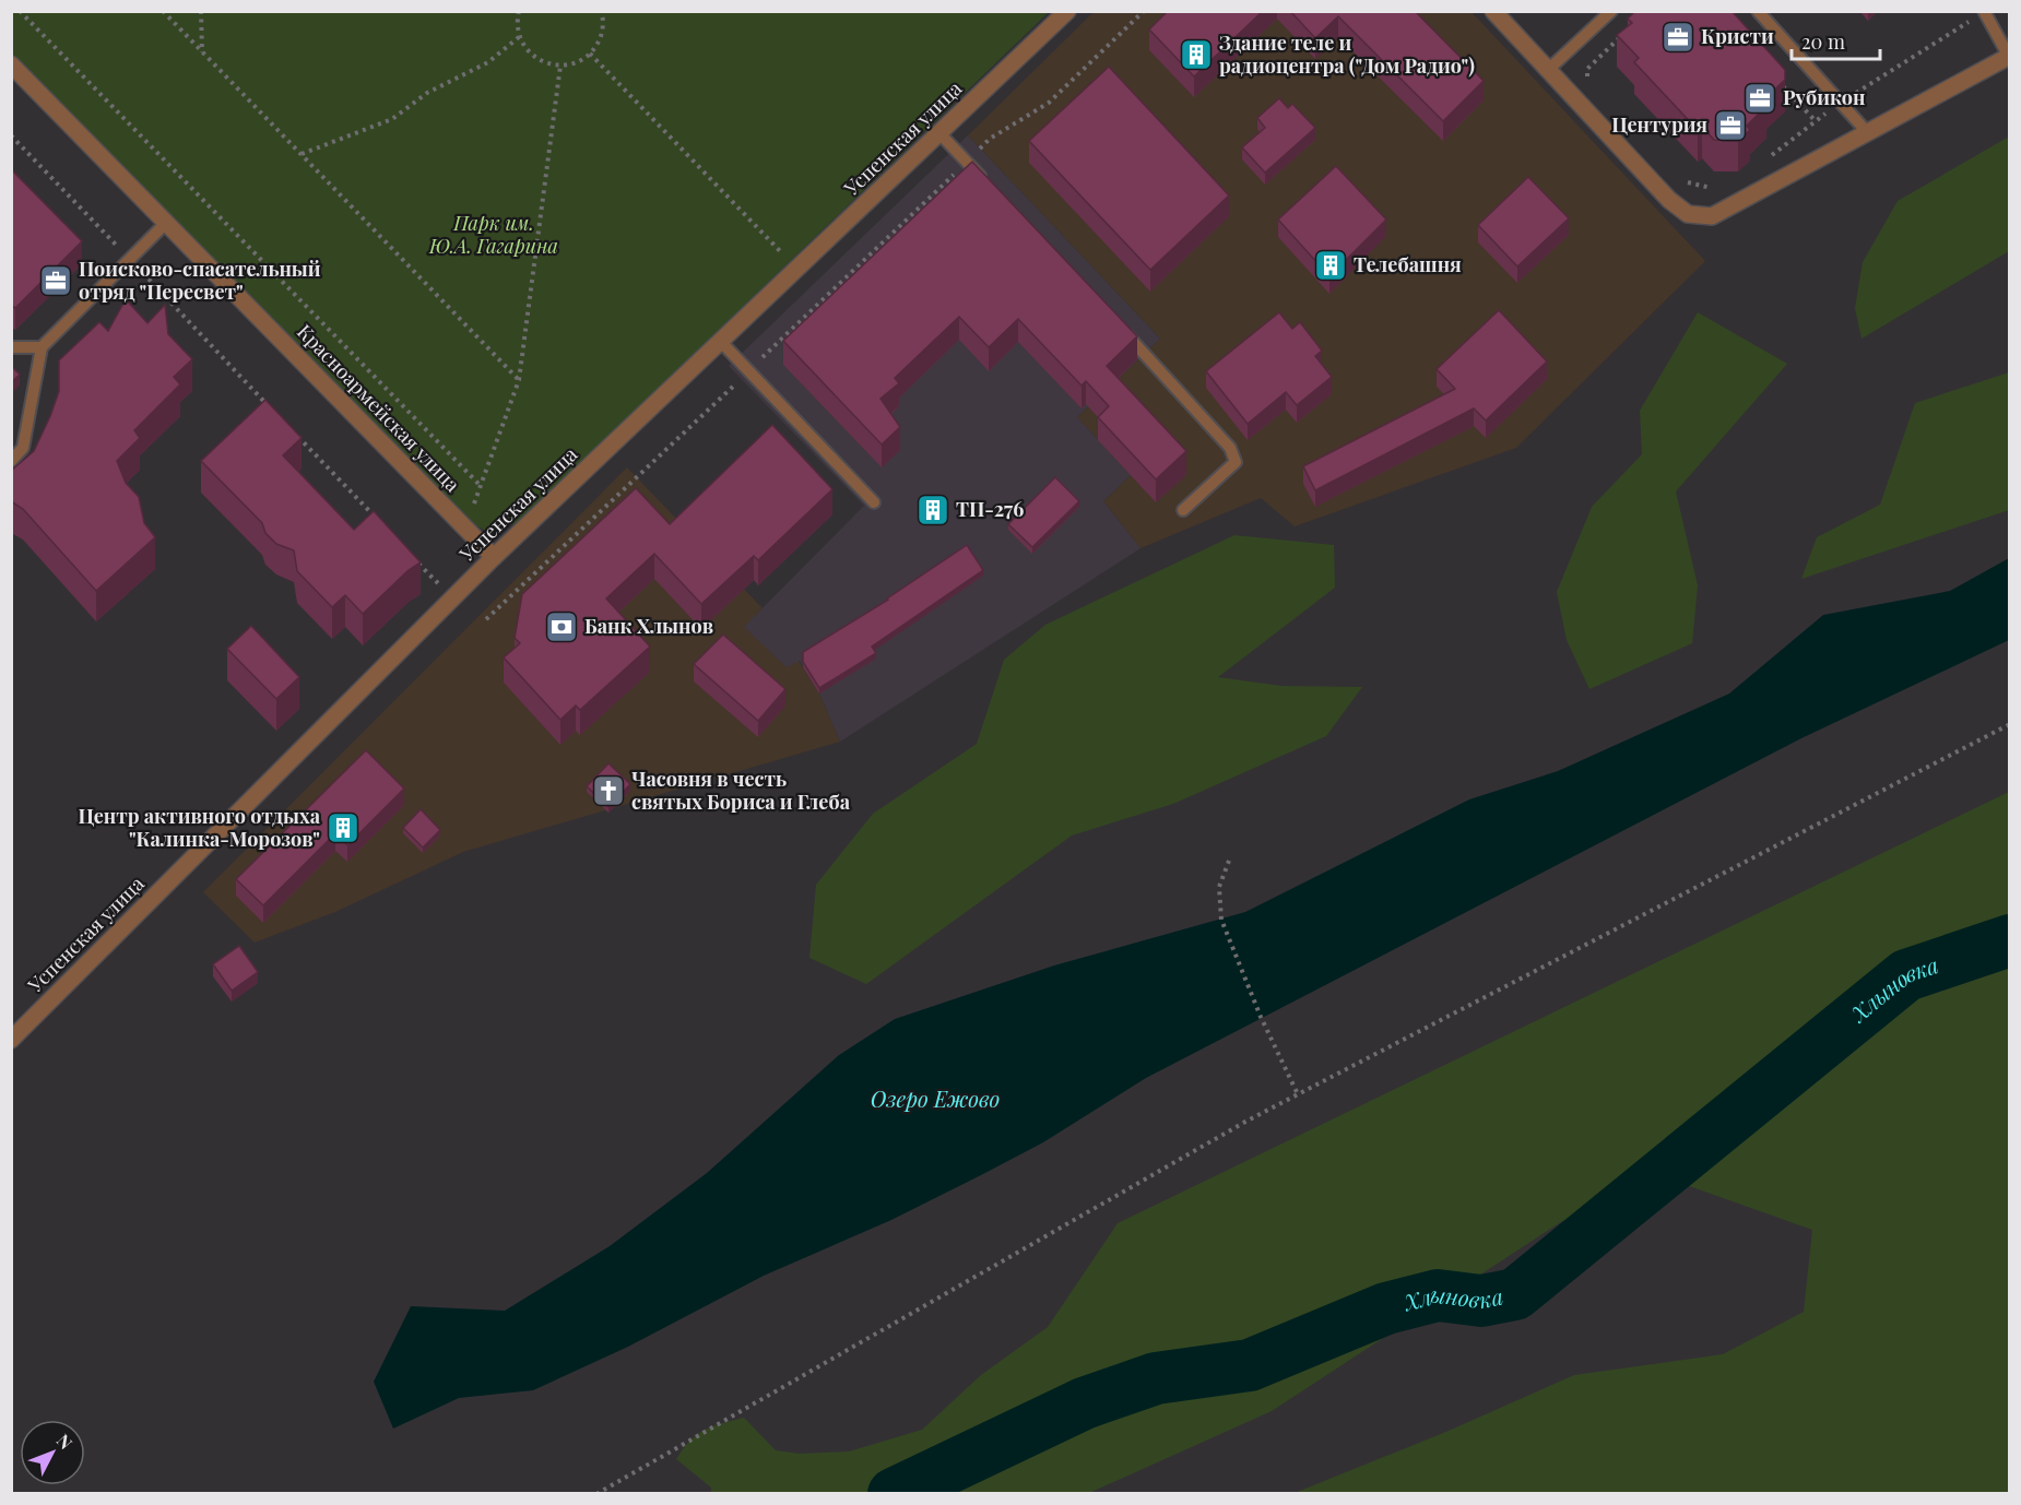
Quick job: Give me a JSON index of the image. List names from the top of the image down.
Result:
{
  "streets": {
    "street": ["Успенская улица", "Красноармейская улица"]
  },
  "crossings": [
    ["Успенская улица", "Красноармейская улица"]
  ],
  "water": ["Хлыновка", "Озеро Ежово"],
  "parks": ["Парк им. Ю.А. Гагарина"],
  "places": {
    "office": [
      "Кристи",
      "Рубикон",
      "Центурия",
      "Поисково-спасательный отряд \"Пересвет\""
    ],
    "building": [
      "Здание теле и радиоцентра (\"Дом Радио\")",
      "Телебашня",
      "ТП-276",
      "Центр активного отдыха \"Калинка-Морозов\""
    ],
    "bank": ["Банк Хлынов"],
    "church": ["Часовня в честь святых Бориса и Глеба"]
  },
  "scale_bar": "20 m",
  "north": "top right"
}
